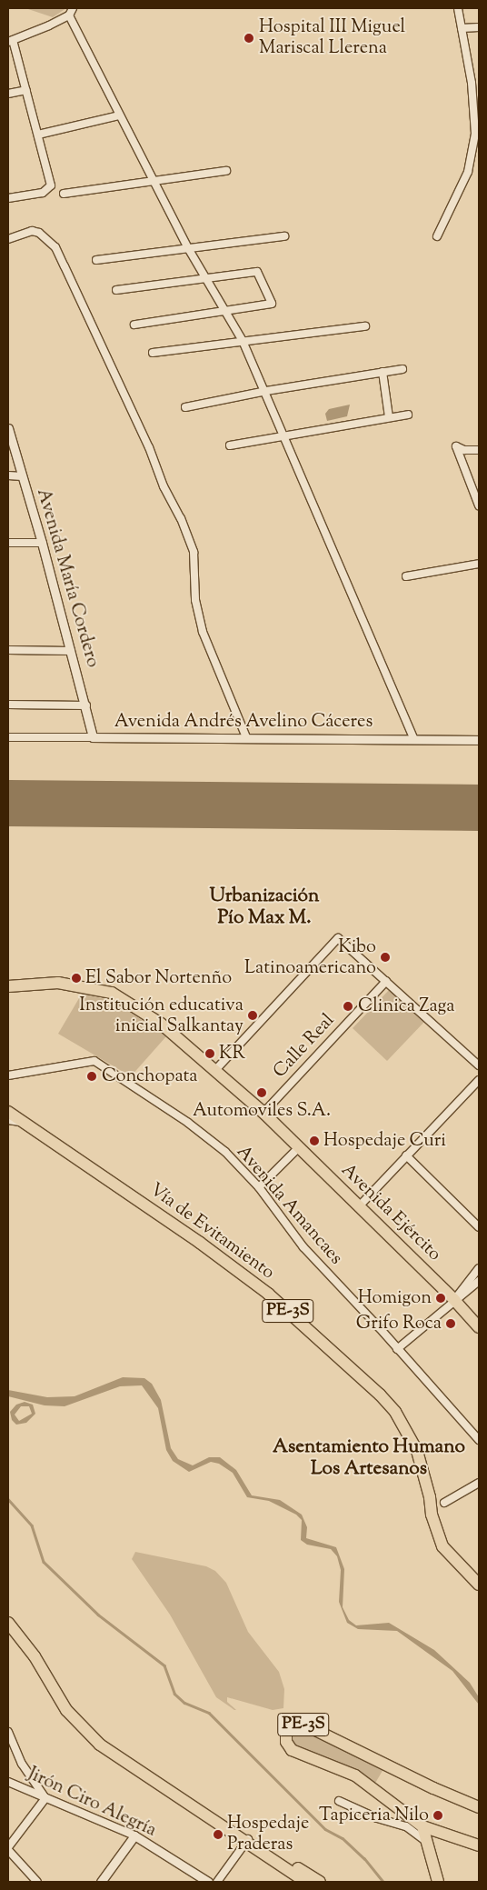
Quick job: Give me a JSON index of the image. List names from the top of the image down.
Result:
{
  "streets": {
    "highway": ["Avenida Ejército", "Vía de Evitamiento", "PE-3S"],
    "street": [
      "Avenida María Cordero",
      "Avenida Andrés Avelino Cáceres",
      "Calle Real",
      "Avenida Amancaes",
      "Jirón Ciro Alegría"
    ]
  },
  "crossings": [
    ["Avenida María Cordero", "Avenida Andrés Avelino Cáceres"],
    ["Calle Real", "Avenida Ejército"]
  ],
  "districts": ["Urbanización Pío Max M.", "Asentamiento Humano Los Artesanos"],
  "places": [
    "Hospital III Miguel Mariscal Llerena",
    "Kibo Latinoamericano",
    "El Sabor Nortenño",
    "Clinica Zaga",
    "Institución educativa inicial Salkantay",
    "KR",
    "Conchopata",
    "Automoviles S.A.",
    "Hospedaje Curi",
    "Homigon",
    "Grifo Roca",
    "Tapiceria Nilo",
    "Hospedaje Praderas"
  ]
}
